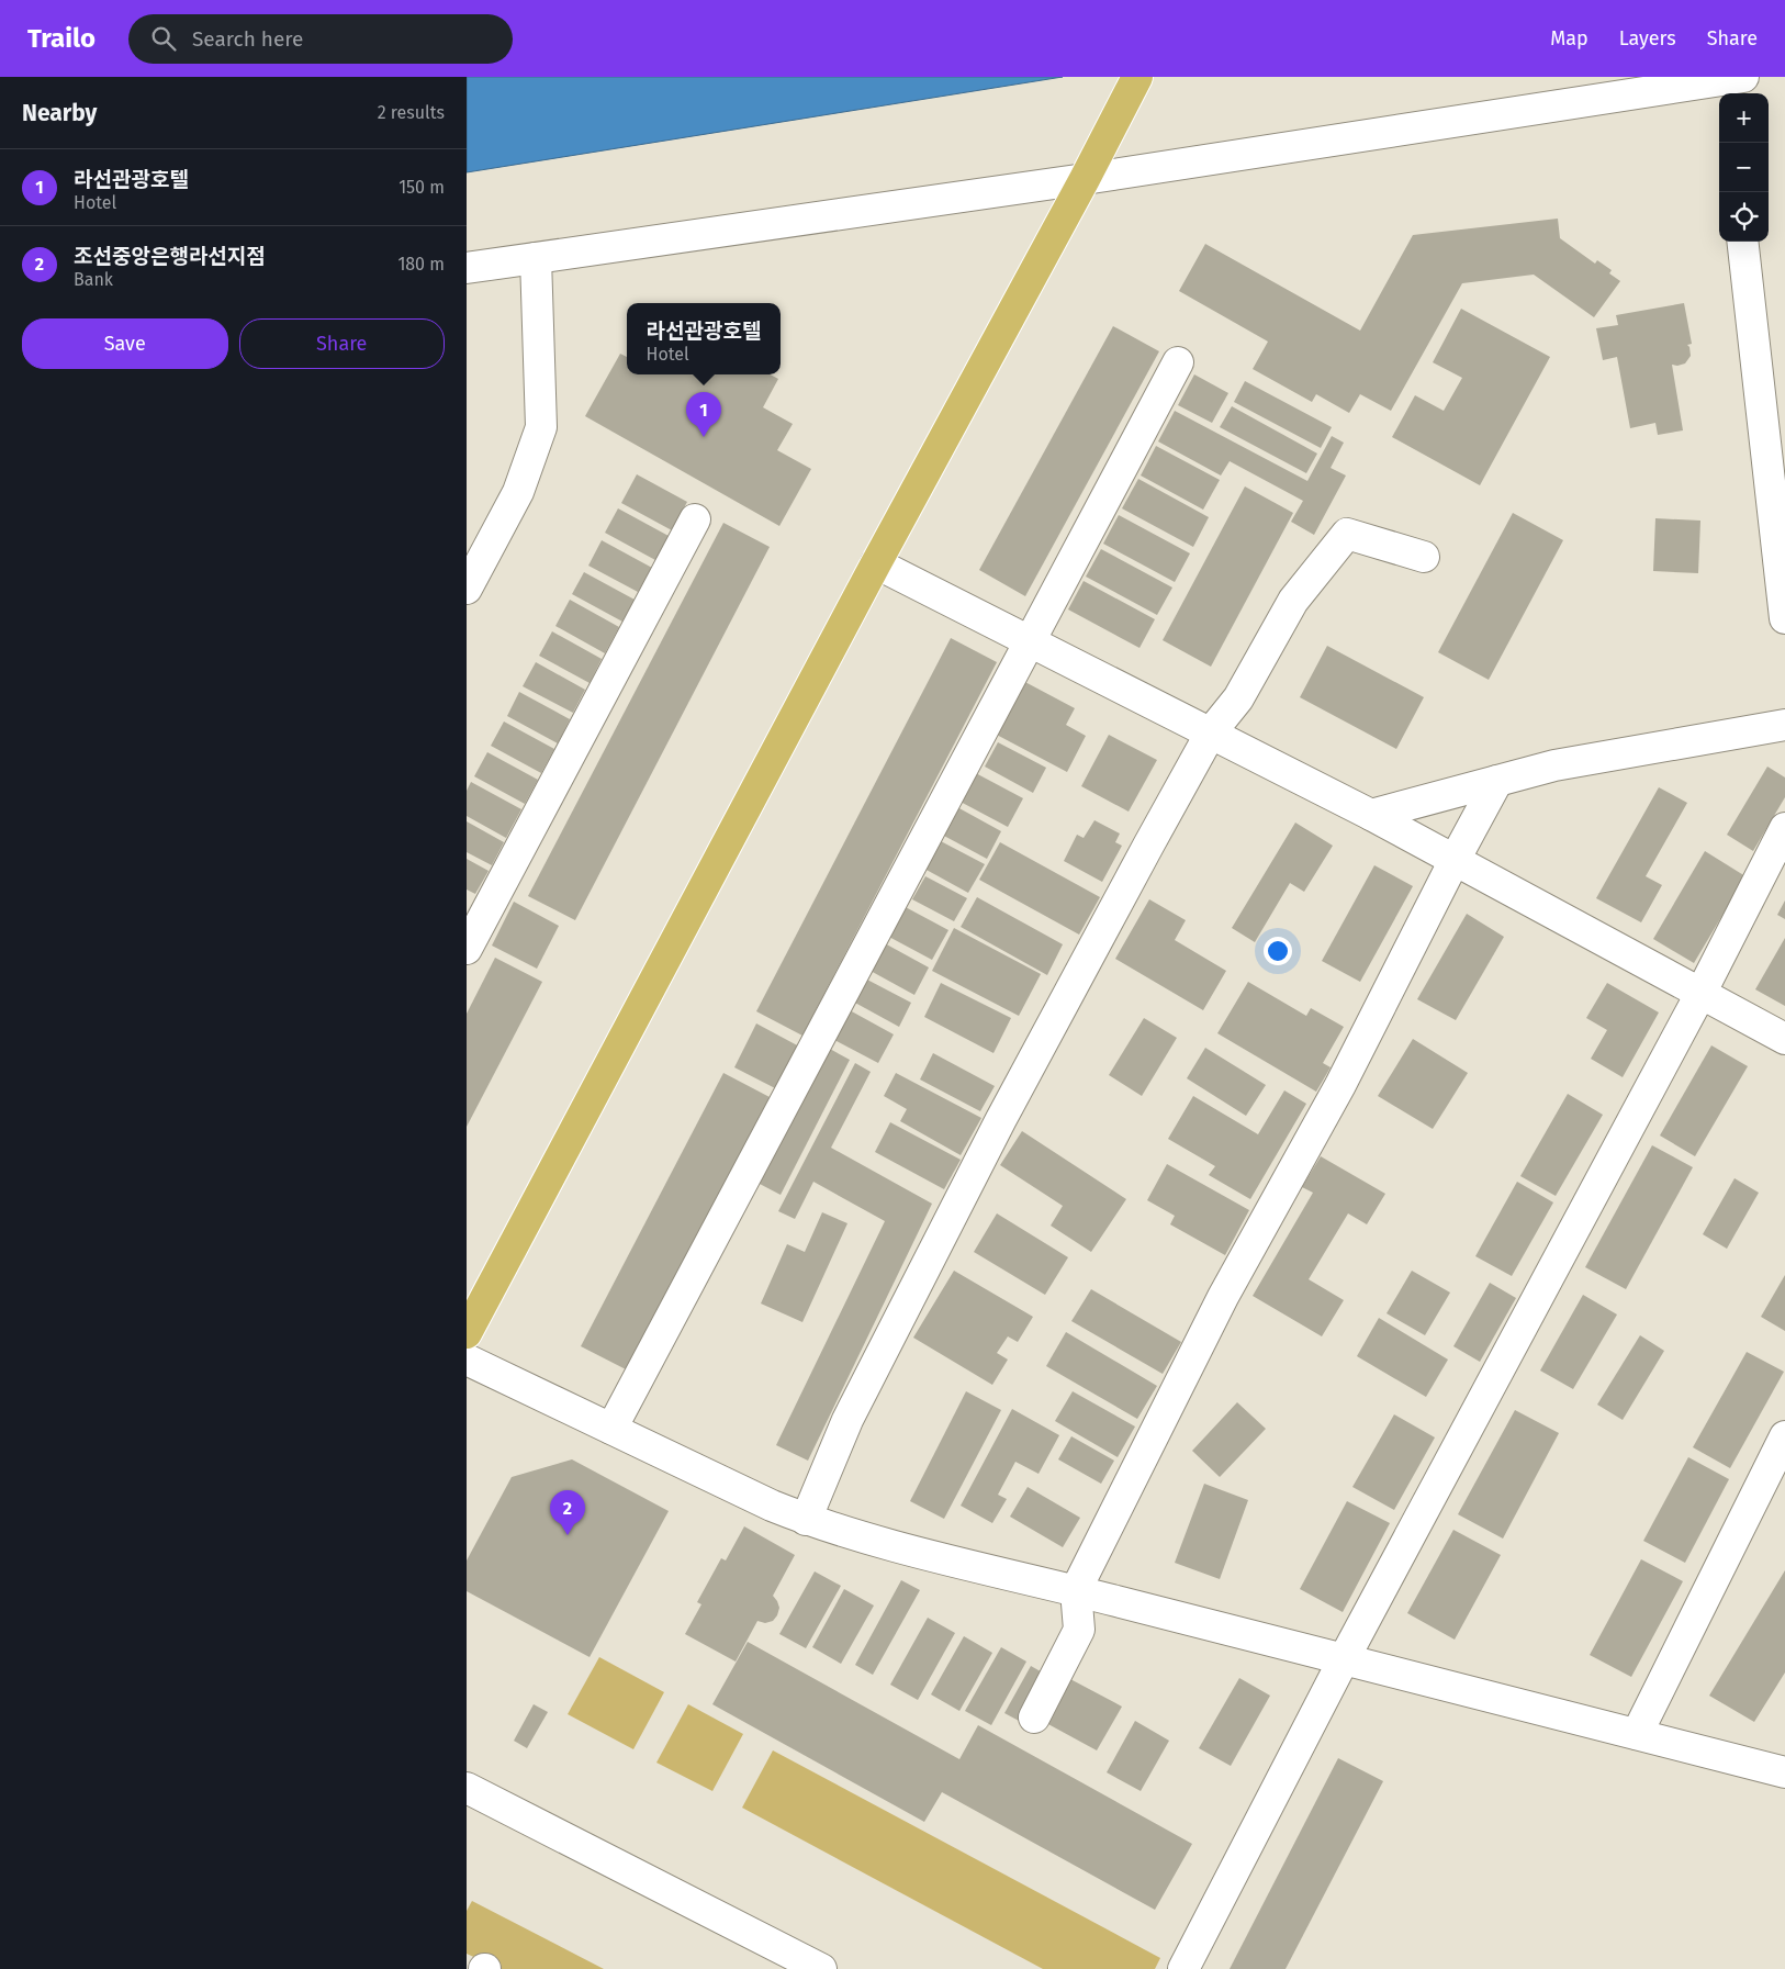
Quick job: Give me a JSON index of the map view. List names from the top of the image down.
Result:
{
  "page": {
    "header": "Trailo",
    "search": "Search here",
    "nav": ["Map", "Layers", "Share"],
    "heading": ["Nearby", "2 results"],
    "map_buttons": ["+", "−"],
    "list": [
      {
        "mark": "1",
        "name": "라선관광호텔",
        "note": "Hotel",
        "value": "150 m"
      },
      {
        "mark": "2",
        "name": "조선중앙은행라선지점",
        "note": "Bank",
        "value": "180 m"
      }
    ],
    "buttons": ["Save", "Share"],
    "popup": ["라선관광호텔", "Hotel"],
    "pins": ["1", "2"]
  }
}
